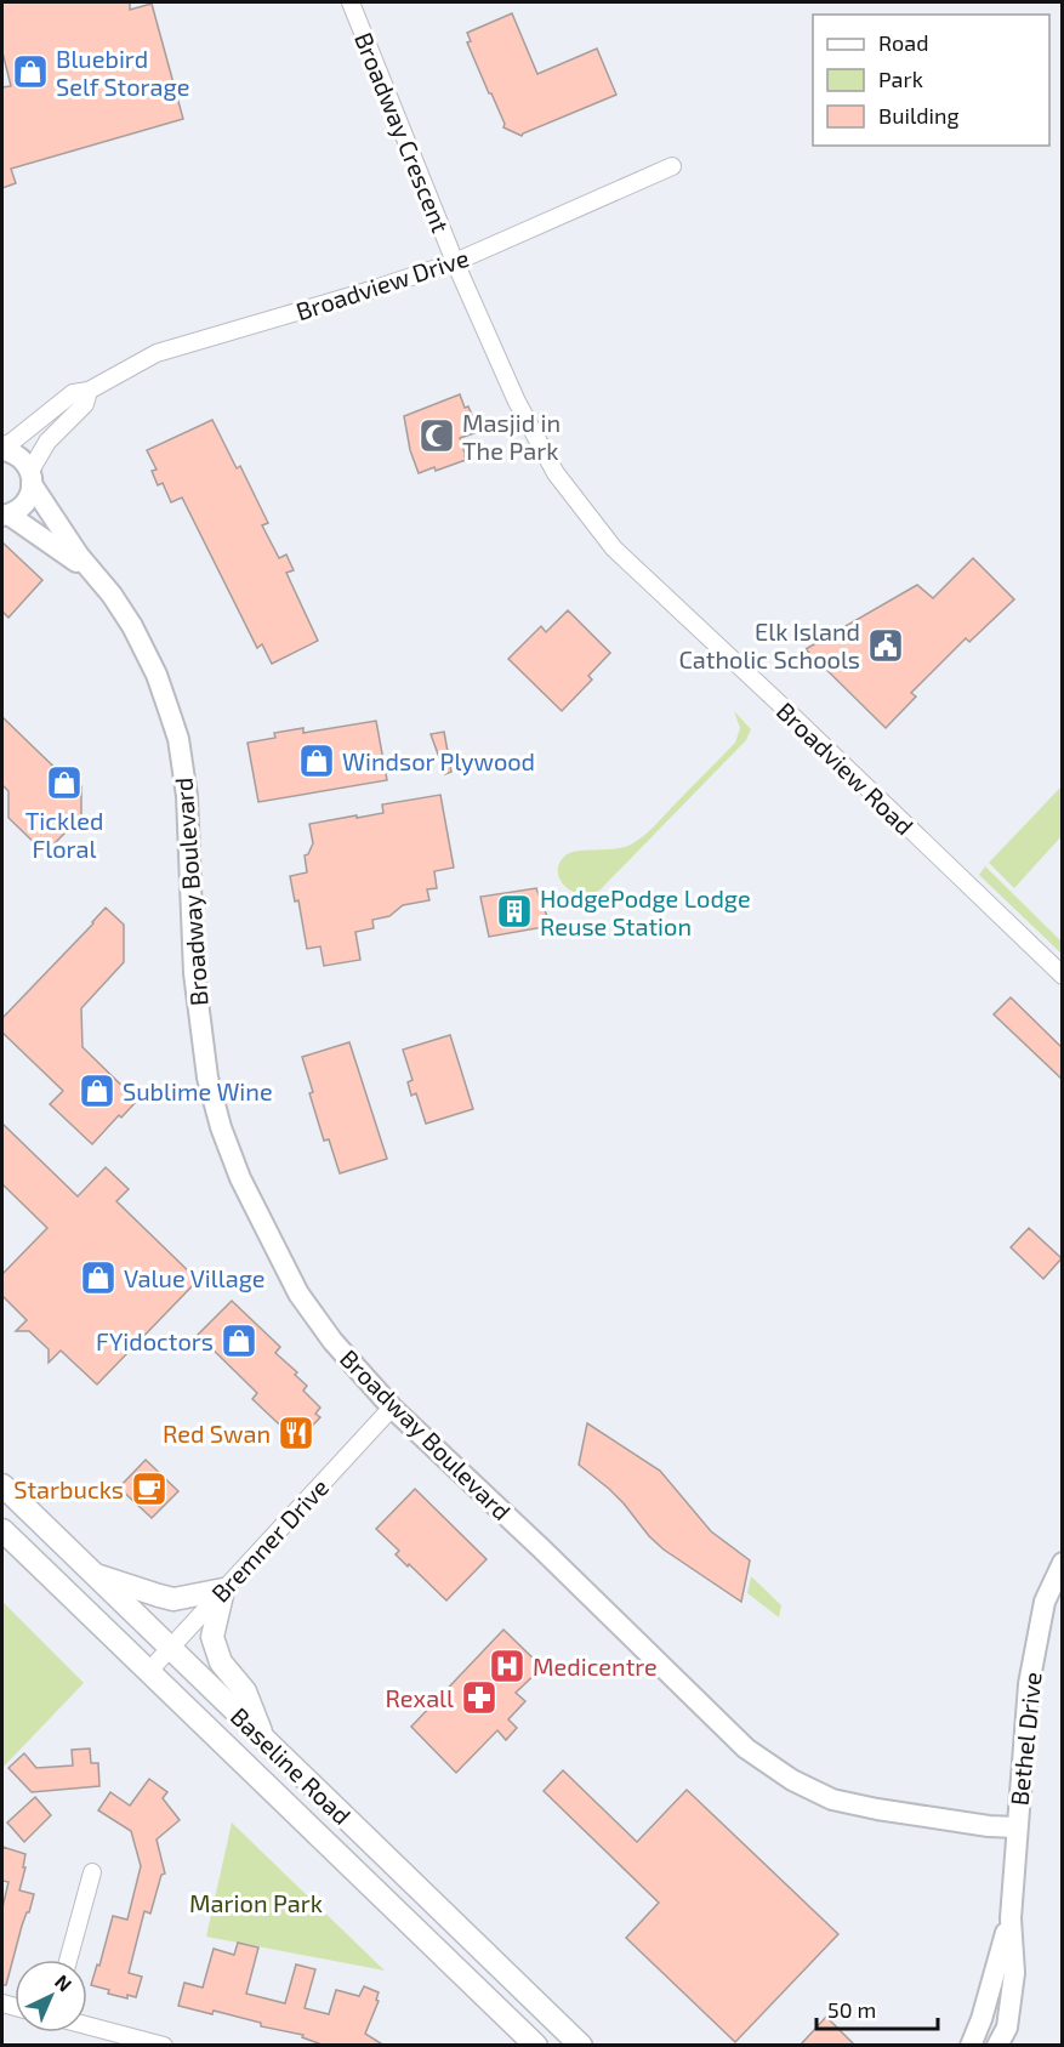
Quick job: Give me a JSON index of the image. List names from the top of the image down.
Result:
{
  "streets": {
    "main road": ["Baseline Road"],
    "street": [
      "Broadway Crescent",
      "Broadview Drive",
      "Broadview Road",
      "Broadway Boulevard",
      "Bremner Drive",
      "Bethel Drive"
    ]
  },
  "crossings": [
    ["Broadway Crescent", "Broadview Drive"],
    ["Broadway Crescent", "Broadview Road"],
    ["Broadview Drive", "Broadview Road"],
    ["Broadway Boulevard", "Bremner Drive"],
    ["Broadway Boulevard", "Bethel Drive"],
    ["Bremner Drive", "Baseline Road"]
  ],
  "parks": ["Marion Park"],
  "places": {
    "shop": [
      "Bluebird Self Storage",
      "Windsor Plywood",
      "Tickled Floral",
      "Sublime Wine",
      "Value Village",
      "FYidoctors"
    ],
    "mosque": ["Masjid in The Park"],
    "public building": ["Elk Island Catholic Schools"],
    "building": ["HodgePodge Lodge Reuse Station"],
    "restaurant": ["Red Swan"],
    "cafe": ["Starbucks"],
    "hospital": ["Medicentre"],
    "pharmacy": ["Rexall"]
  },
  "legend": ["Road", "Park", "Building"],
  "scale_bar": "50 m",
  "north": "top right"
}
